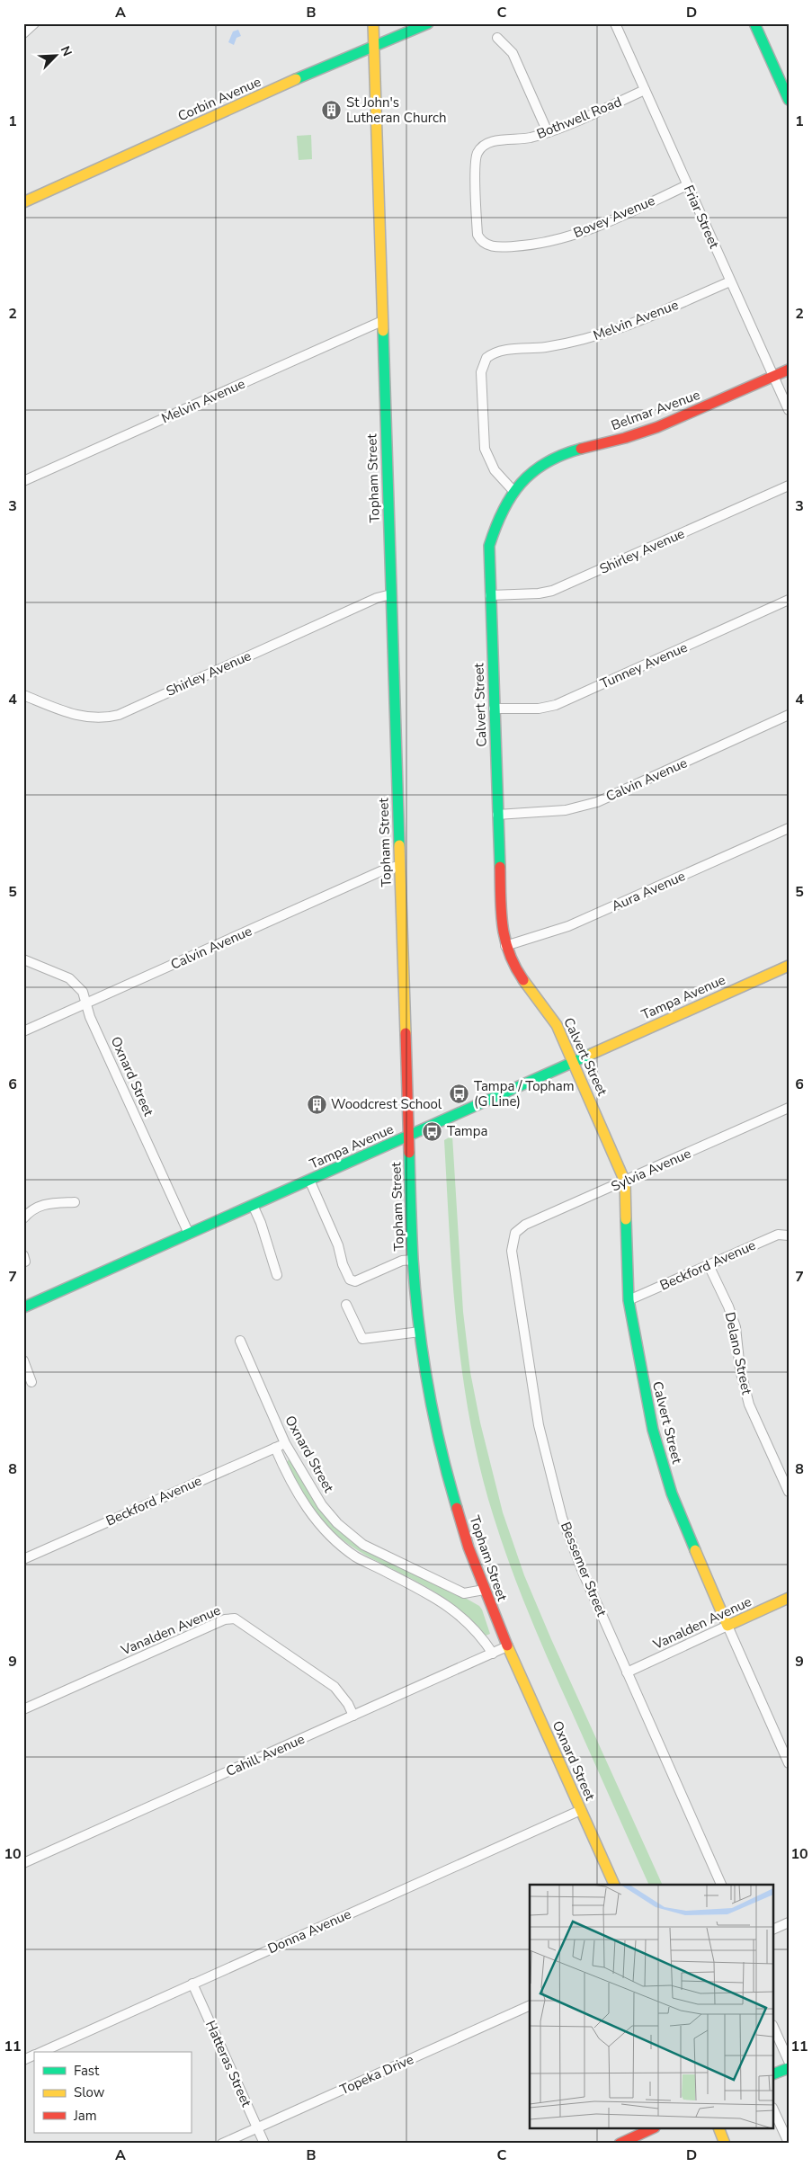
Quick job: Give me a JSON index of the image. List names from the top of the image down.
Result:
{
  "streets": {
    "main road": [
      "Corbin Avenue",
      "Belmar Avenue",
      "Topham Street",
      "Calvert Street",
      "Tampa Avenue",
      "Oxnard Street",
      "Vanalden Avenue"
    ],
    "street": [
      "Bothwell Road",
      "Bovey Avenue",
      "Friar Street",
      "Melvin Avenue",
      "Shirley Avenue",
      "Tunney Avenue",
      "Calvin Avenue",
      "Aura Avenue",
      "Sylvia Avenue",
      "Beckford Avenue",
      "Delano Street",
      "Bessemer Street",
      "Cahill Avenue",
      "Donna Avenue",
      "Hatteras Street",
      "Topeka Drive"
    ]
  },
  "crossings": [
    ["Corbin Avenue", "Topham Street"],
    ["Bothwell Road", "Bovey Avenue"],
    ["Bothwell Road", "Friar Street"],
    ["Bovey Avenue", "Friar Street"],
    ["Friar Street", "Melvin Avenue"],
    ["Friar Street", "Belmar Avenue"],
    ["Melvin Avenue", "Belmar Avenue"],
    ["Melvin Avenue", "Topham Street"],
    ["Melvin Avenue", "Calvert Street"],
    ["Belmar Avenue", "Calvert Street"],
    ["Topham Street", "Shirley Avenue"],
    ["Topham Street", "Calvin Avenue"],
    ["Topham Street", "Tampa Avenue"],
    ["Topham Street", "Oxnard Street"],
    ["Topham Street", "Cahill Avenue"],
    ["Shirley Avenue", "Calvert Street"],
    ["Tunney Avenue", "Calvert Street"],
    ["Calvert Street", "Calvin Avenue"],
    ["Calvert Street", "Aura Avenue"],
    ["Calvert Street", "Tampa Avenue"],
    ["Calvert Street", "Sylvia Avenue"],
    ["Calvert Street", "Beckford Avenue"],
    ["Calvert Street", "Vanalden Avenue"],
    ["Calvin Avenue", "Oxnard Street"],
    ["Tampa Avenue", "Oxnard Street"],
    ["Oxnard Street", "Beckford Avenue"],
    ["Oxnard Street", "Cahill Avenue"],
    ["Oxnard Street", "Donna Avenue"],
    ["Sylvia Avenue", "Bessemer Street"],
    ["Beckford Avenue", "Delano Street"],
    ["Bessemer Street", "Vanalden Avenue"],
    ["Vanalden Avenue", "Cahill Avenue"],
    ["Donna Avenue", "Hatteras Street"],
    ["Hatteras Street", "Topeka Drive"]
  ],
  "places": {
    "building": ["St John's Lutheran Church", "Woodcrest School"],
    "bus stop": ["Tampa / Topham (G Line)", "Tampa"]
  },
  "legend": ["Fast", "Slow", "Jam"],
  "north": "top right",
  "grid": {
    "columns": [
      "A",
      "B",
      "C",
      "D"
    ],
    "rows": [
      "1",
      "2",
      "3",
      "4",
      "5",
      "6",
      "7",
      "8",
      "9",
      "10",
      "11"
    ]
  }
}
